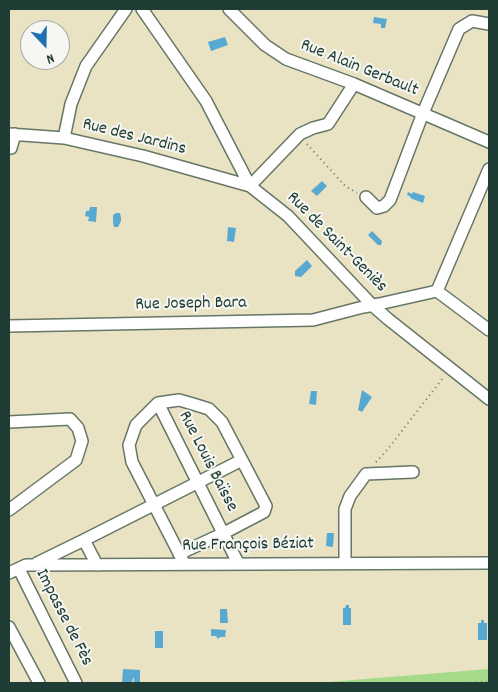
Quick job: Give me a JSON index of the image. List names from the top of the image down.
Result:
{
  "streets": {
    "street": [
      "Rue Alain Gerbault",
      "Rue des Jardins",
      "Rue de Saint-Geniès",
      "Rue Joseph Bara",
      "Rue Louis Baïsse",
      "Rue François Béziat",
      "Impasse de Fès"
    ]
  },
  "crossings": [
    ["Rue des Jardins", "Rue de Saint-Geniès"],
    ["Rue de Saint-Geniès", "Rue Joseph Bara"],
    ["Rue Louis Baïsse", "Rue François Béziat"],
    ["Rue François Béziat", "Impasse de Fès"]
  ],
  "north": "bottom"
}
